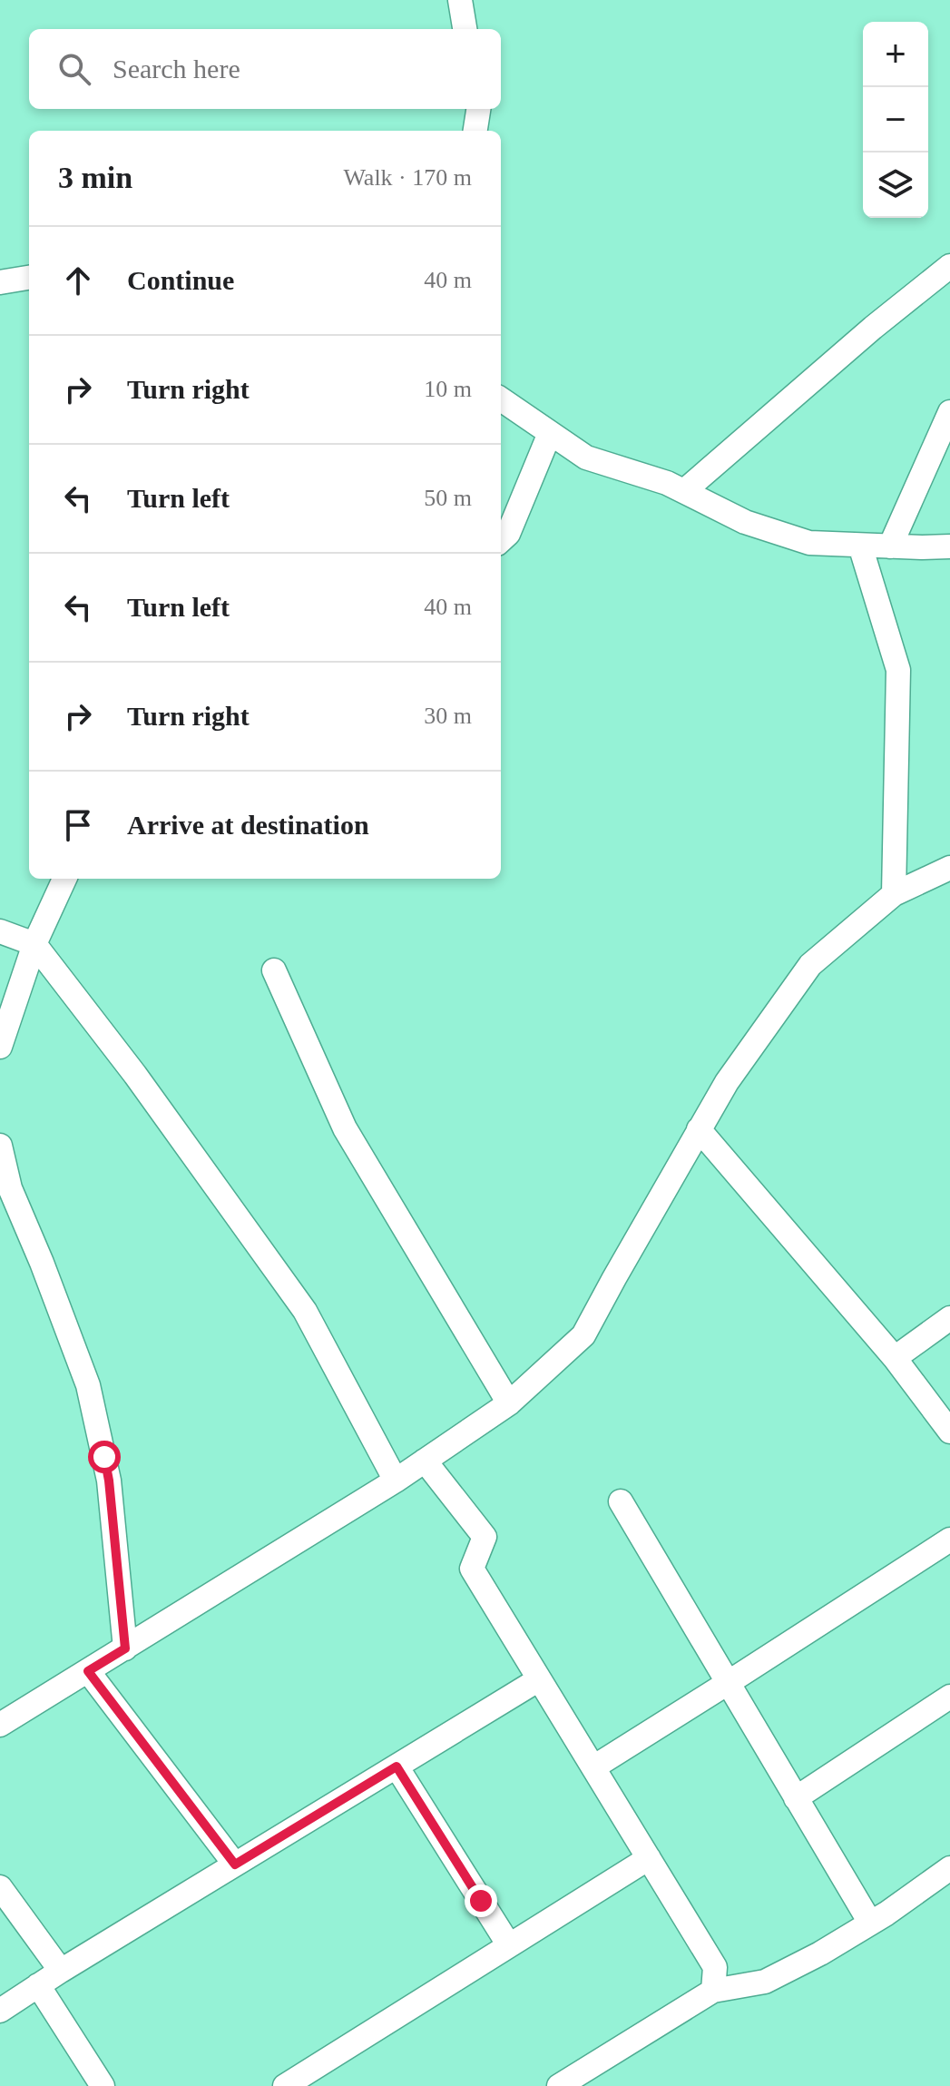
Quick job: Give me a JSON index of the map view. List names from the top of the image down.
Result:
{
  "page": {
    "map_buttons": ["+", "−"],
    "search": "Search here",
    "heading": ["3 min", "Walk · 170 m"],
    "list": [
      ["Continue", "40 m"],
      ["Turn right", "10 m"],
      ["Turn left", "50 m"],
      ["Turn left", "40 m"],
      ["Turn right", "30 m"],
      "Arrive at destination"
    ]
  }
}
